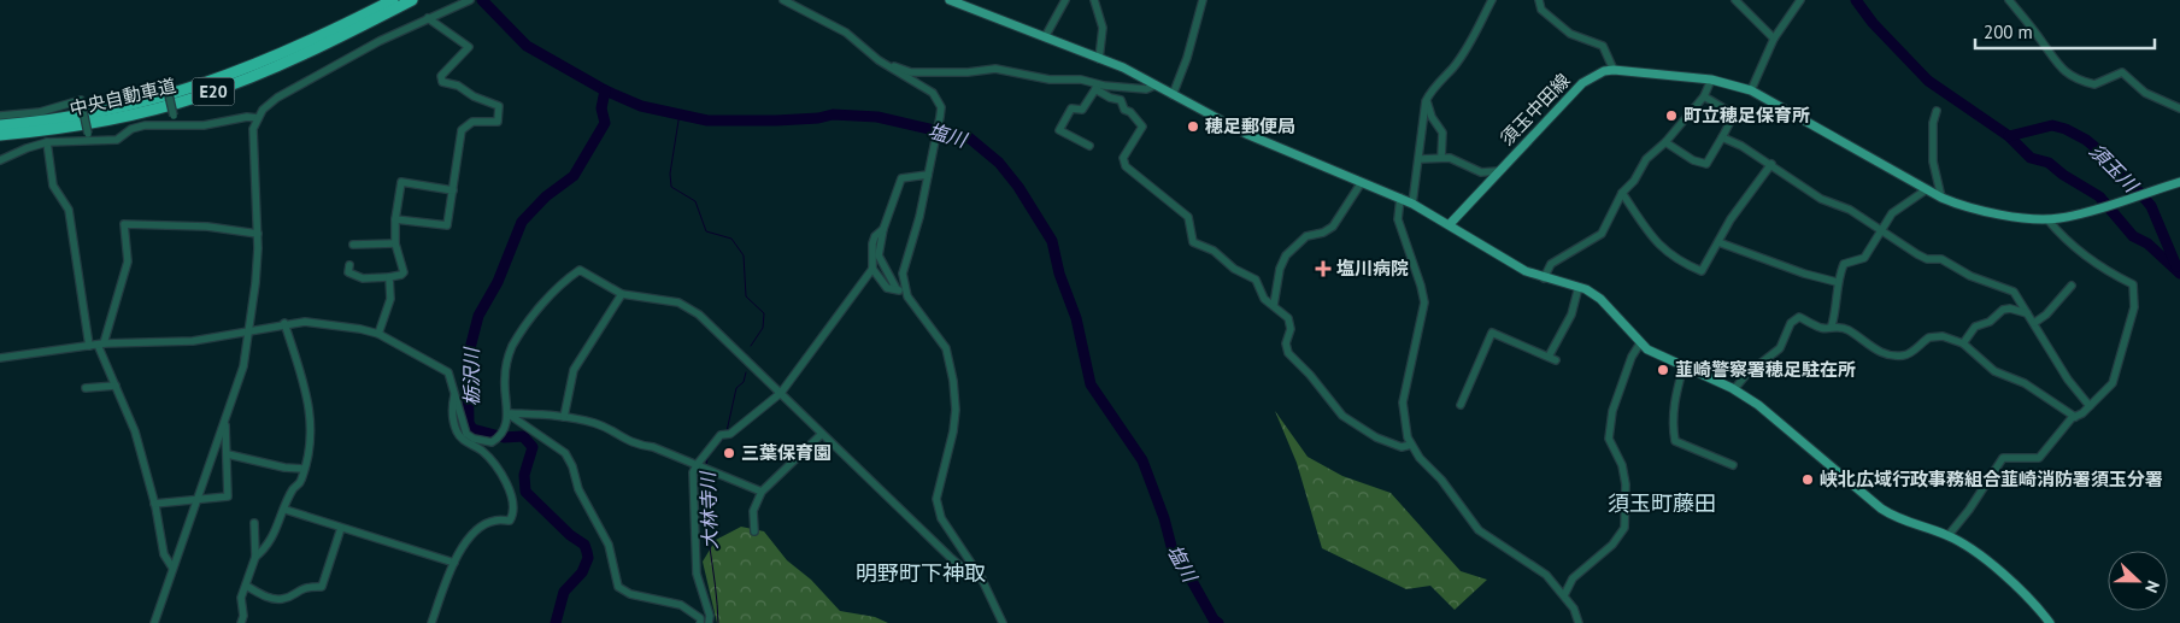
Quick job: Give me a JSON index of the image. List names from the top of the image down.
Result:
{
  "streets": {
    "highway": ["E20", "中央自動車道"],
    "main road": ["須玉中田線"]
  },
  "districts": ["須玉町藤田", "明野町下神取"],
  "water": [
    "塩川",
    "須玉川",
    "栃沢川",
    "大林寺川"
  ],
  "places": {
    "other": [
      "町立穂足保育所",
      "穂足郵便局",
      "韮崎警察署穂足駐在所",
      "三葉保育園",
      "峡北広域行政事務組合韮崎消防署須玉分署"
    ],
    "health": ["塩川病院"]
  },
  "scale_bar": "200 m",
  "north": "right"
}
